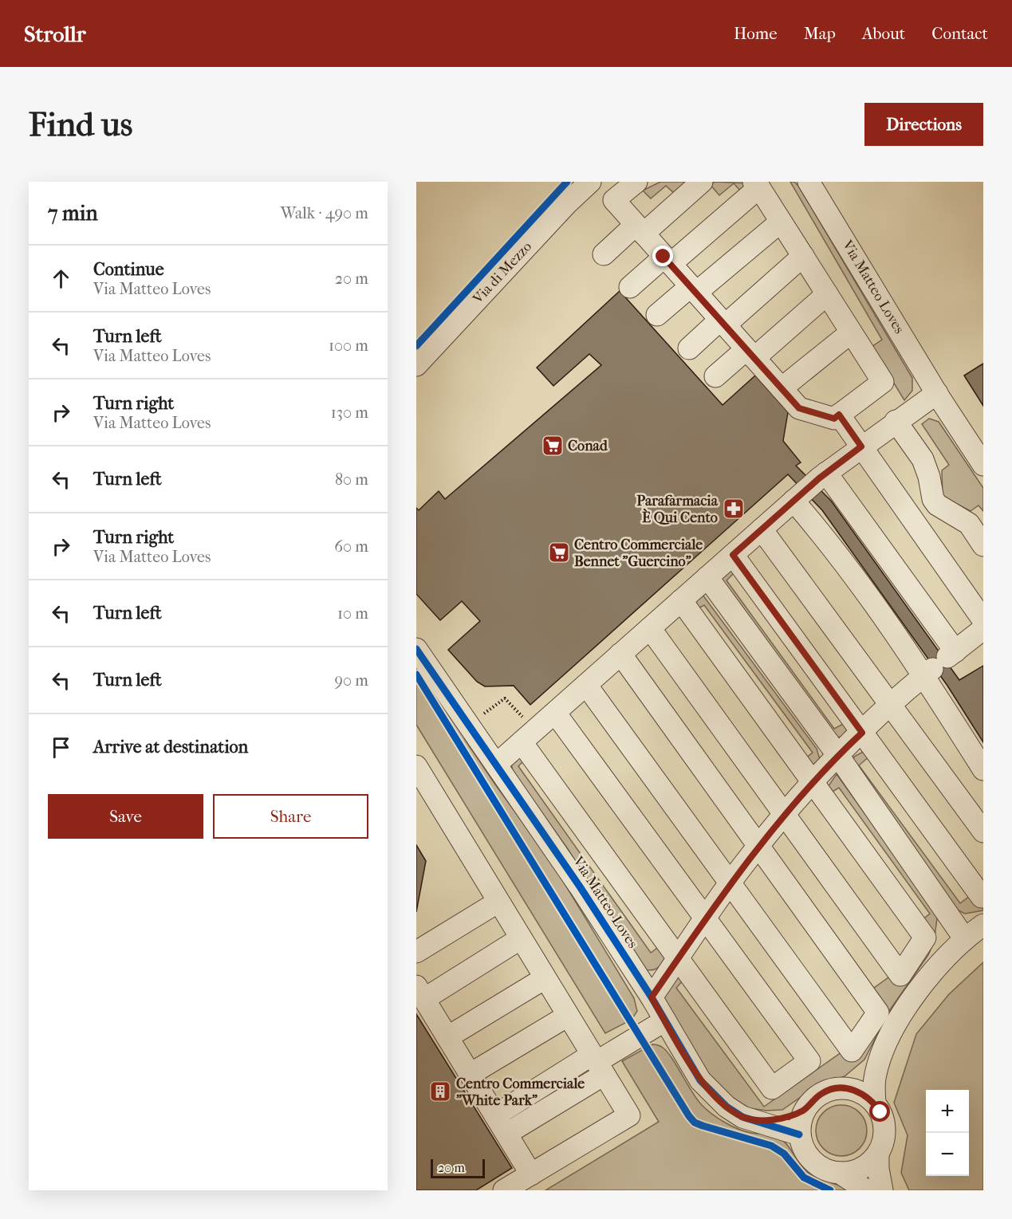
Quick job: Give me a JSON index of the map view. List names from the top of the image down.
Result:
{
  "streets": {
    "street": ["Via di Mezzo", "Via Matteo Loves"]
  },
  "places": {
    "supermarket": ["Conad", "Centro Commerciale Bennet \"Guercino\""],
    "pharmacy": ["Parafarmacia È Qui Cento"],
    "building": ["Centro Commerciale \"White Park\""]
  },
  "scale_bar": "20 m",
  "page": {
    "header": "Strollr",
    "nav": [
      "Home",
      "Map",
      "About",
      "Contact"
    ],
    "buttons": [
      "Directions",
      ["Save", "Share"]
    ],
    "title": "Find us",
    "heading": ["7 min", "Walk · 490 m"],
    "list": [
      ["Continue", "Via Matteo Loves", "20 m"],
      ["Turn left", "Via Matteo Loves", "100 m"],
      ["Turn right", "Via Matteo Loves", "130 m"],
      ["Turn left", "80 m"],
      ["Turn right", "Via Matteo Loves", "60 m"],
      ["Turn left", "10 m"],
      ["Turn left", "90 m"],
      "Arrive at destination"
    ],
    "map_buttons": ["+", "−"],
    "scale": "20 m"
  }
}
